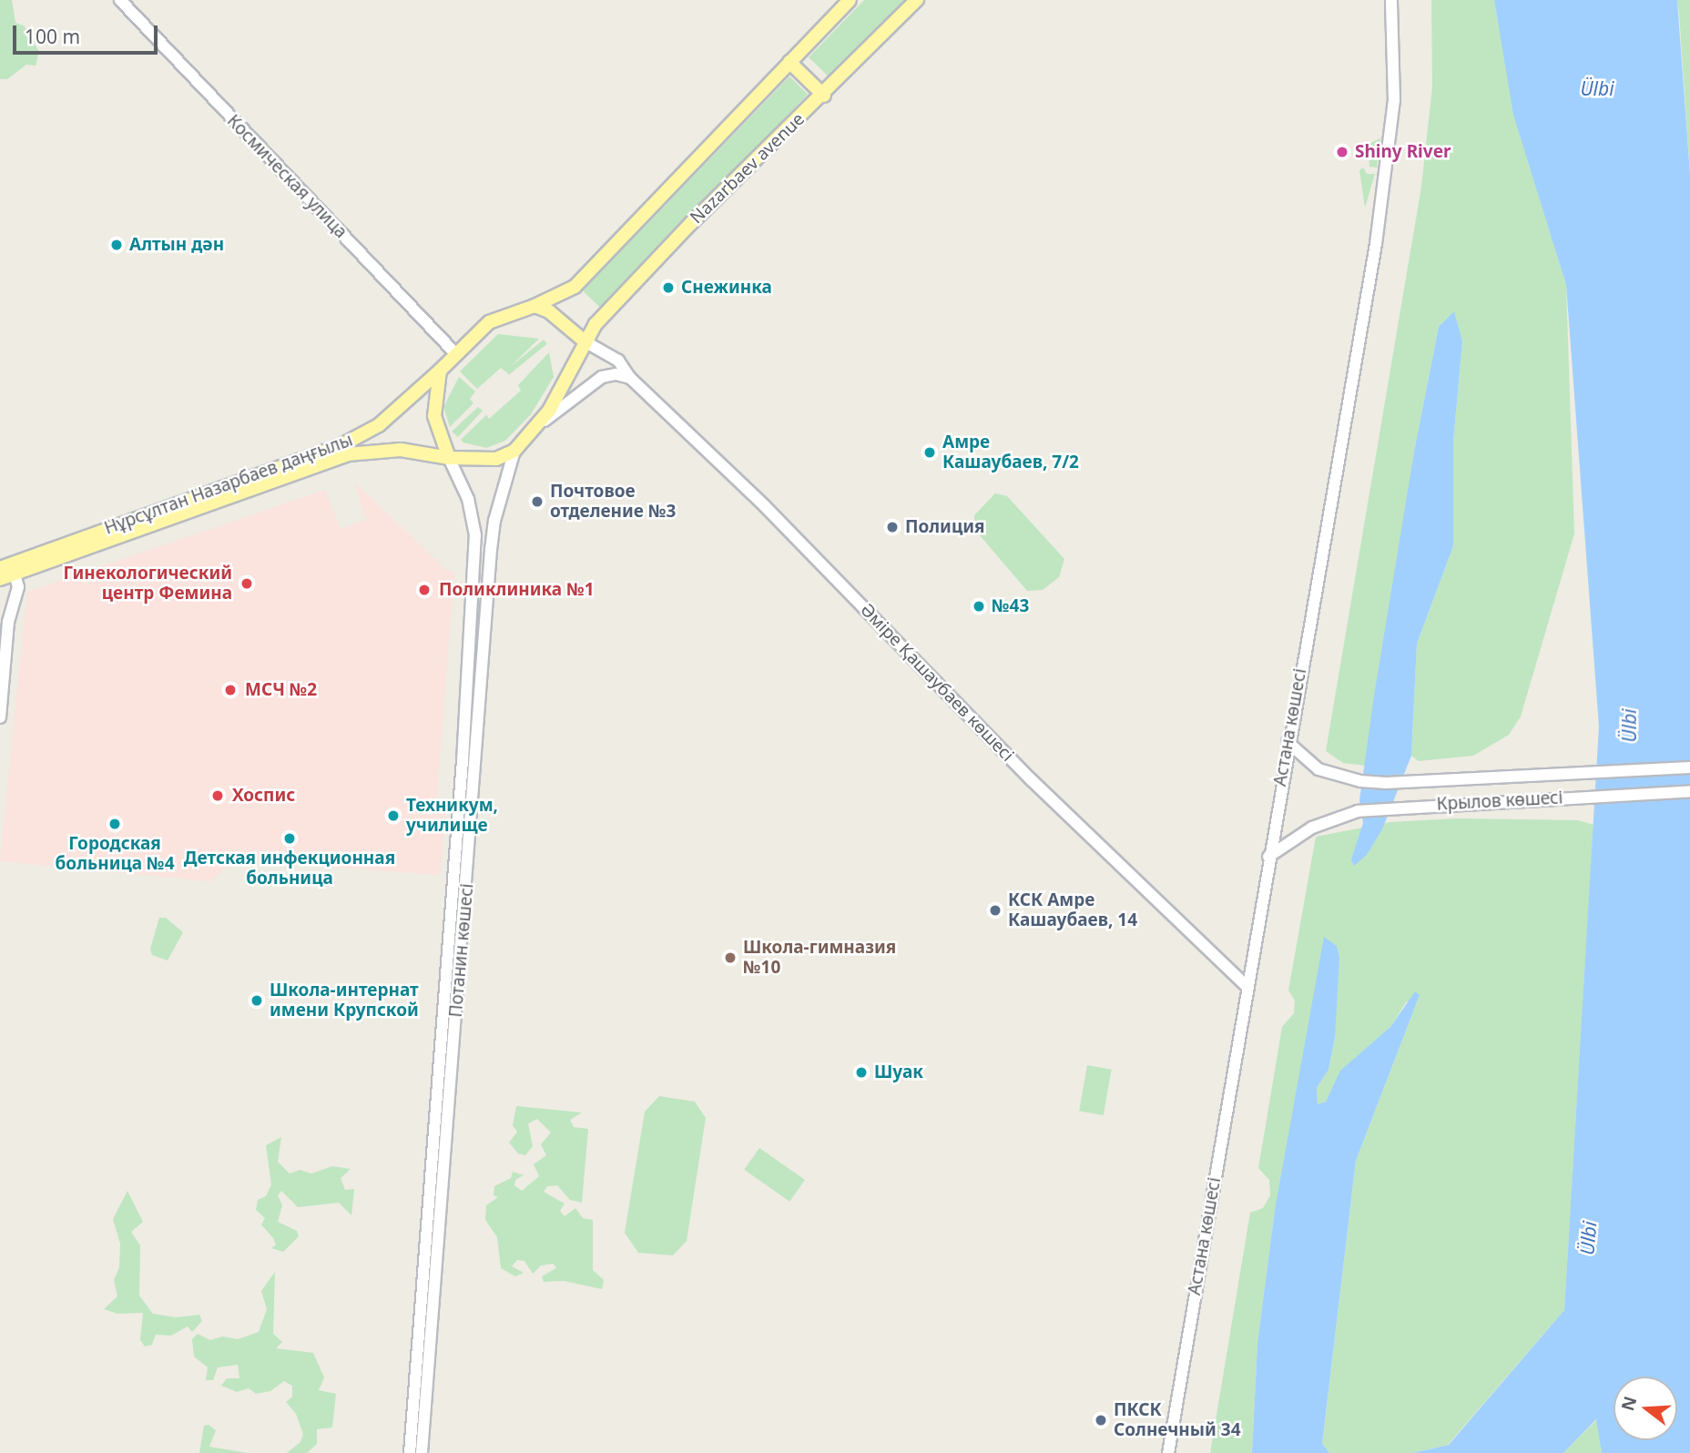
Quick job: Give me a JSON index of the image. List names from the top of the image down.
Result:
{
  "streets": {
    "main road": [
      "Nazarbaev avenue",
      "Космическая улица",
      "Нұрсұлтан Назарбаев даңғылы",
      "Әміре Қашаубаев көшесі",
      "Астана көшесі",
      "Крылов көшесі",
      "Потанин көшесі"
    ]
  },
  "crossings": [
    ["Nazarbaev avenue", "Космическая улица"],
    ["Nazarbaev avenue", "Нұрсұлтан Назарбаев даңғылы"],
    ["Nazarbaev avenue", "Әміре Қашаубаев көшесі"],
    ["Nazarbaev avenue", "Потанин көшесі"],
    ["Космическая улица", "Нұрсұлтан Назарбаев даңғылы"],
    ["Космическая улица", "Әміре Қашаубаев көшесі"],
    ["Космическая улица", "Потанин көшесі"],
    ["Нұрсұлтан Назарбаев даңғылы", "Әміре Қашаубаев көшесі"],
    ["Нұрсұлтан Назарбаев даңғылы", "Потанин көшесі"],
    ["Әміре Қашаубаев көшесі", "Астана көшесі"],
    ["Әміре Қашаубаев көшесі", "Потанин көшесі"],
    ["Астана көшесі", "Крылов көшесі"]
  ],
  "water": ["Ülbi"],
  "places": [
    "Shiny River",
    "Алтын дән",
    "Снежинка",
    "Амре Кашаубаев, 7/2",
    "Почтовое отделение №3",
    "Полиция",
    "Гинекологический центр Фемина",
    "Поликлиника №1",
    "№43",
    "МСЧ №2",
    "Хоспис",
    "Техникум, училище",
    "Городская больница №4",
    "Детская инфекционная больница",
    "КСК Амре Кашаубаев, 14",
    "Школа-гимназия №10",
    "Школа-интернат имени Крупской",
    "Шуак",
    "ПКСК Солнечный 34"
  ],
  "scale_bar": "100 m",
  "north": "left"
}
